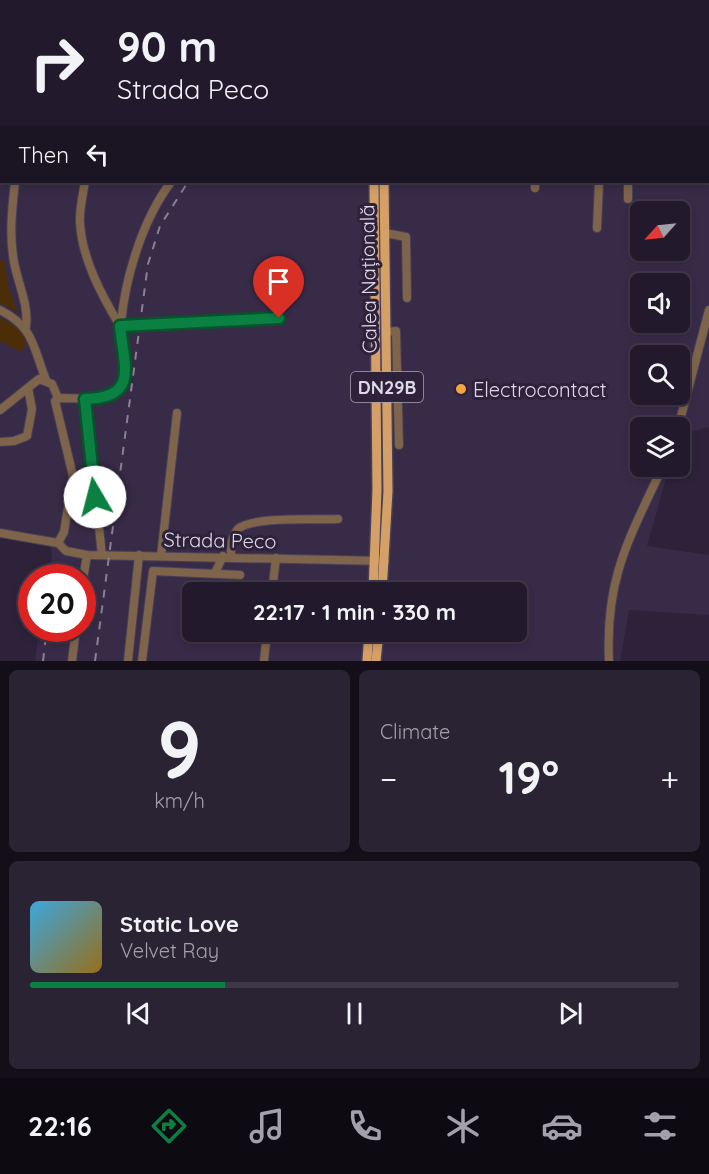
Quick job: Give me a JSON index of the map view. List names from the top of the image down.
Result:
{
  "streets": {
    "main road": ["Calea Națională", "DN29B"],
    "street": ["Strada Peco"]
  },
  "crossings": [
    ["Calea Națională", "Strada Peco"]
  ],
  "places": ["Electrocontact"],
  "north": "bottom left",
  "page": {
    "turn": ["90 m", "Strada Peco"],
    "then": "Then",
    "limit": "20",
    "trip": "22:17 · 1 min · 330 m",
    "tile": [
      ["9", "km/h"],
      "Climate"
    ],
    "heat": ["−", "19°", "+"],
    "song": ["Static Love", "Velvet Ray"],
    "tabs": "22:16"
  }
}
